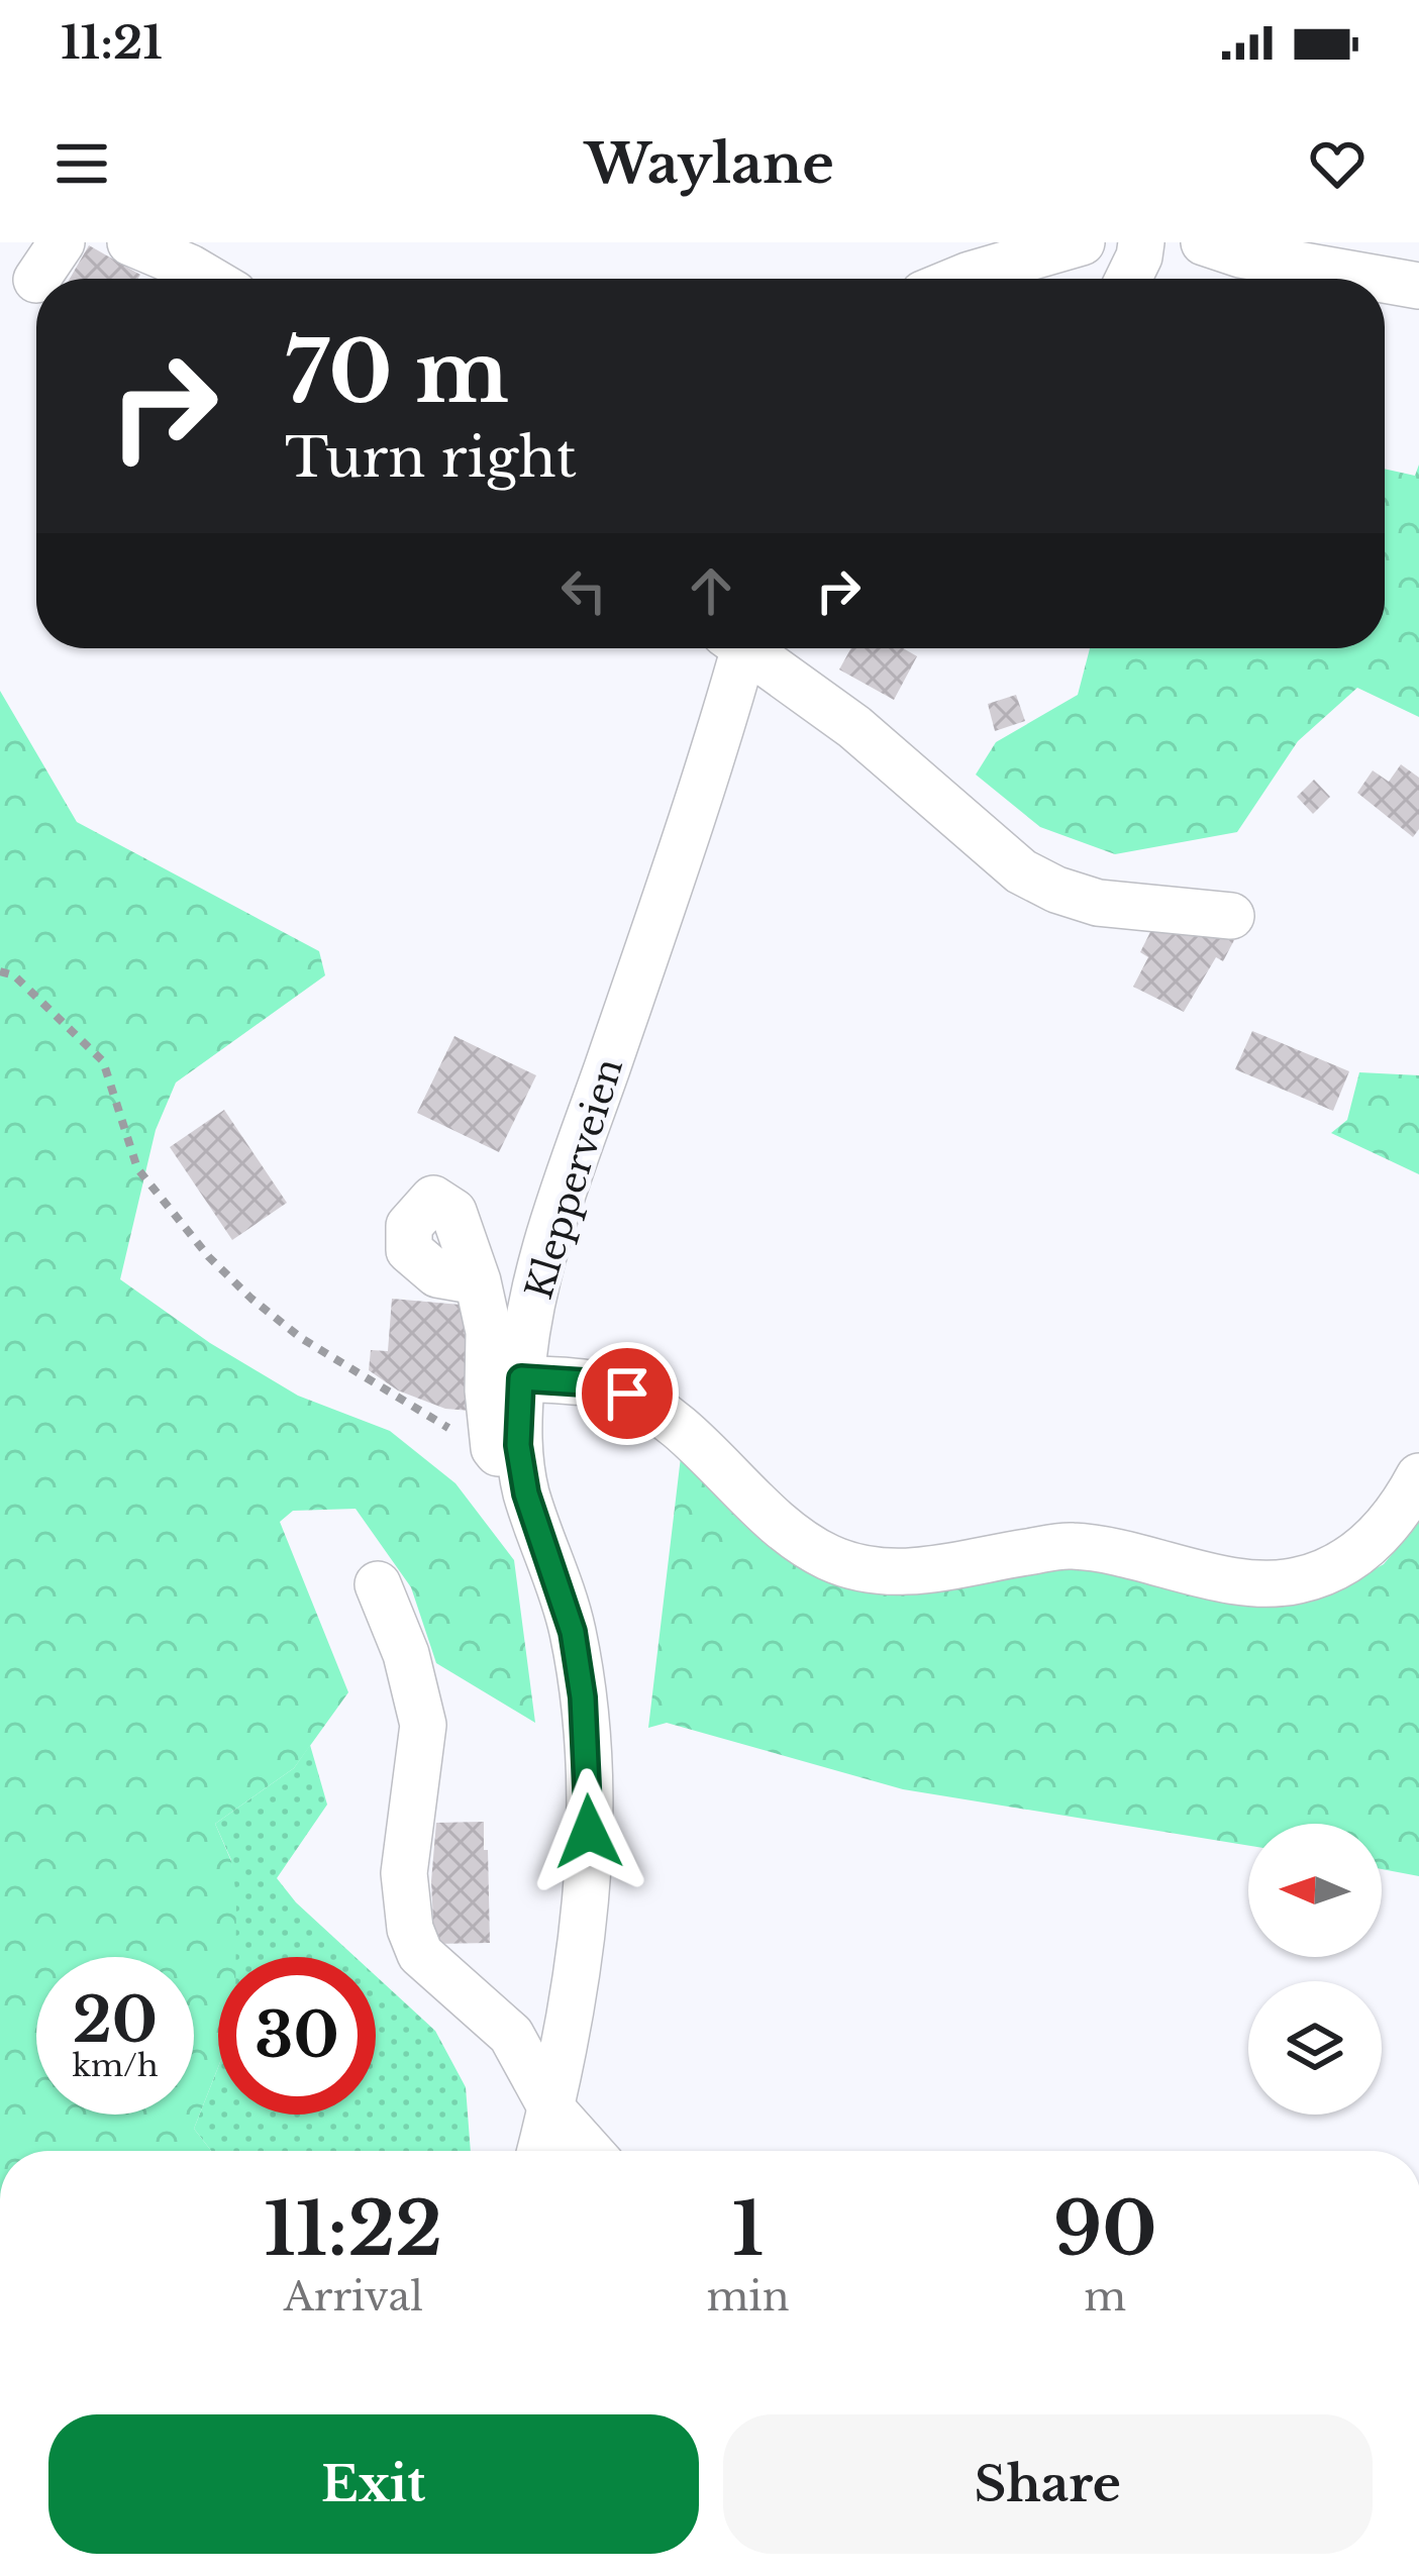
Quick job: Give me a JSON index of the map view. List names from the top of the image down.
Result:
{
  "streets": {
    "street": ["Klepperveien"]
  },
  "north": "left",
  "page": {
    "status": "11:21",
    "header": "Waylane",
    "turn": ["70 m", "Turn right"],
    "speed": "20 km/h",
    "limit": "30",
    "eta": [
      "11:22",
      "Arrival",
      "1",
      "min",
      "90",
      "m"
    ],
    "buttons": ["Exit", "Share"]
  }
}
